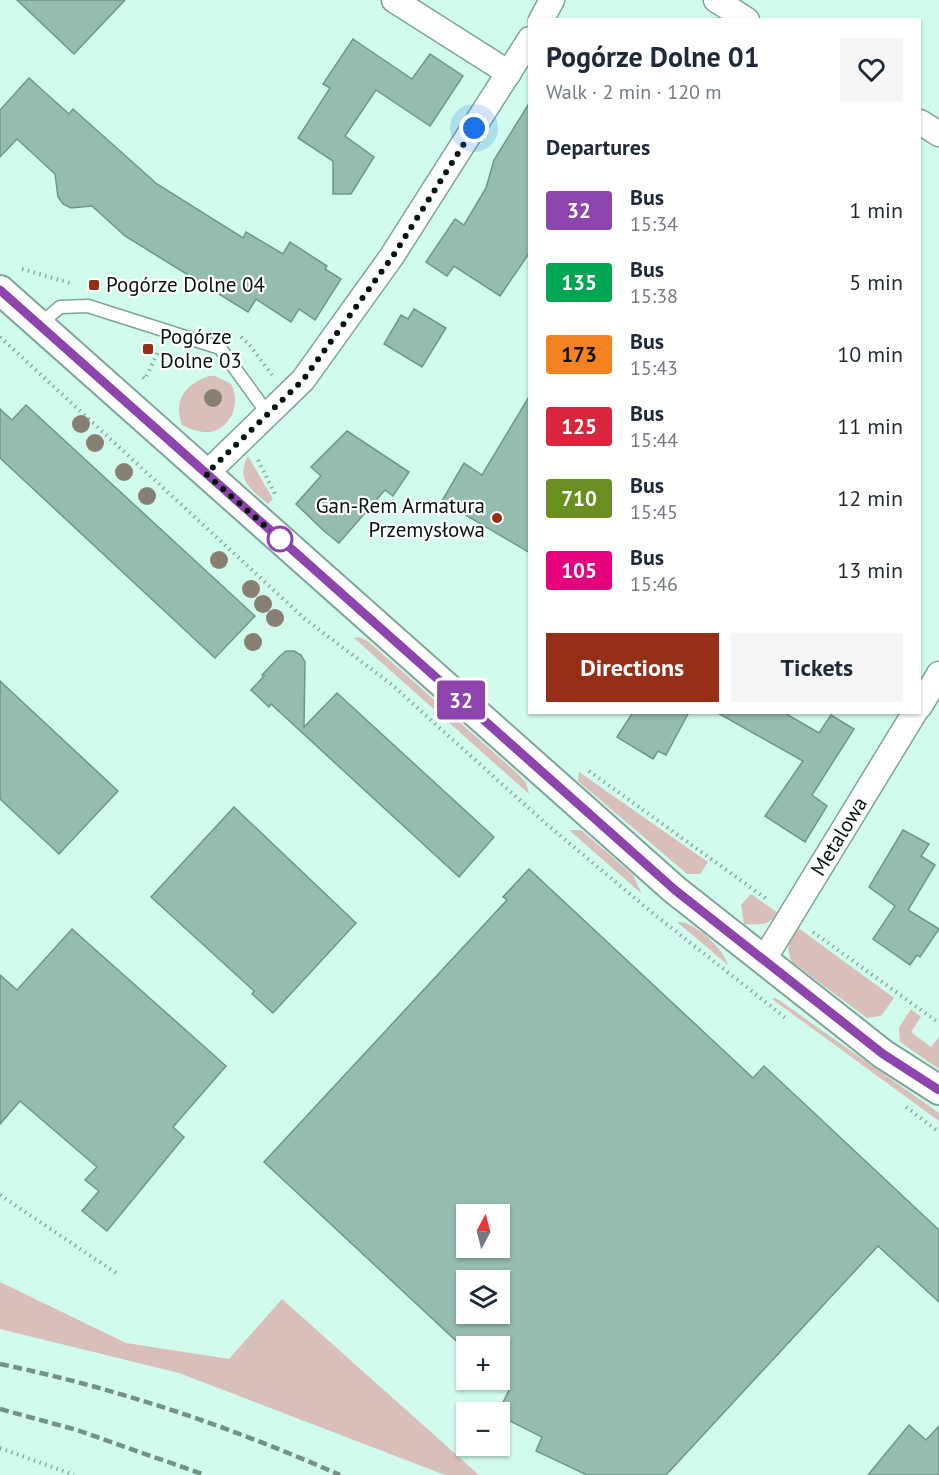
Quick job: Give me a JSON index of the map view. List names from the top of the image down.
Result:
{
  "streets": {
    "street": ["Metalowa"]
  },
  "places": {
    "transit": ["Pogórze Dolne 04", "Pogórze Dolne 03"],
    "other": ["Gan-Rem Armatura Przemysłowa"]
  },
  "lines": ["bus line 32"],
  "north": "top",
  "page": {
    "on_map": "32",
    "heading": [
      ["Pogórze Dolne 01", "Walk · 2 min · 120 m"],
      "Departures"
    ],
    "list": [
      {
        "mark": "32",
        "name": "Bus",
        "note": "15:34",
        "value": "1 min"
      },
      {
        "mark": "135",
        "name": "Bus",
        "note": "15:38",
        "value": "5 min"
      },
      {
        "mark": "173",
        "name": "Bus",
        "note": "15:43",
        "value": "10 min"
      },
      {
        "mark": "125",
        "name": "Bus",
        "note": "15:44",
        "value": "11 min"
      },
      {
        "mark": "710",
        "name": "Bus",
        "note": "15:45",
        "value": "12 min"
      },
      {
        "mark": "105",
        "name": "Bus",
        "note": "15:46",
        "value": "13 min"
      }
    ],
    "buttons": ["Directions", "Tickets"],
    "map_buttons": ["+", "−"]
  }
}
